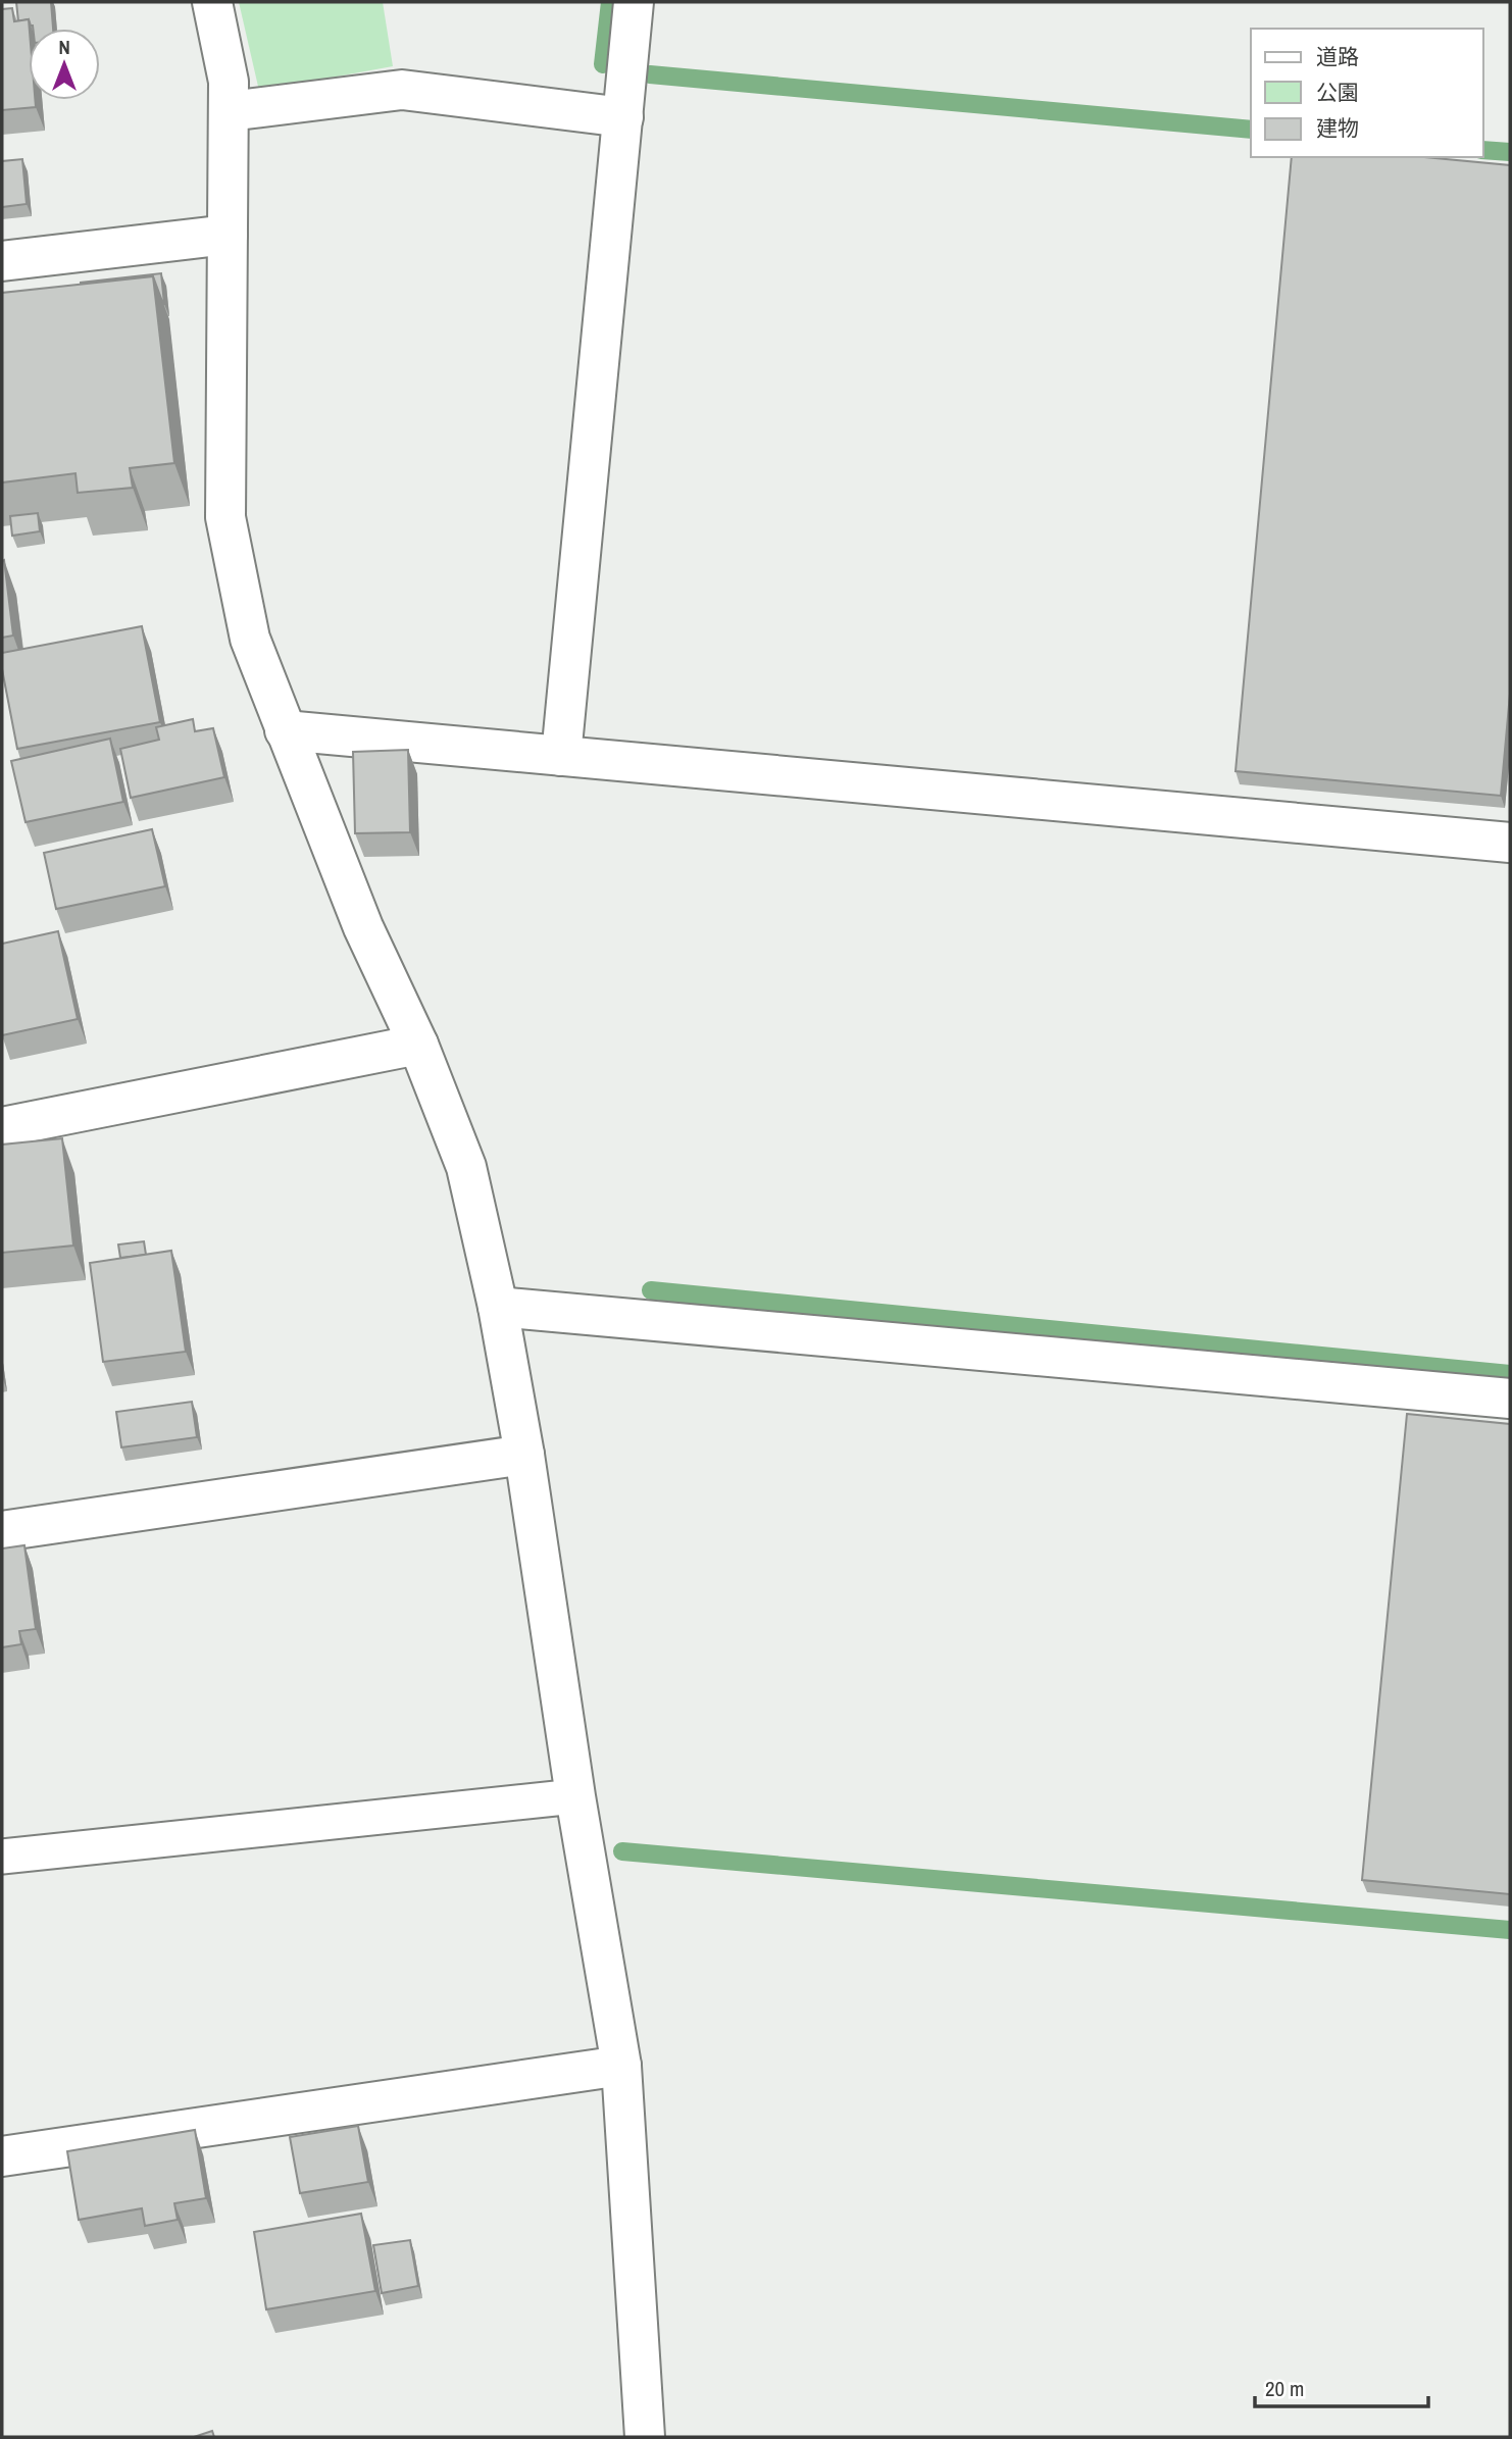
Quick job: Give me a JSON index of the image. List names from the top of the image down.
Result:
{
  "legend": ["道路", "公園", "建物"],
  "scale_bar": "20 m",
  "north": "top"
}
